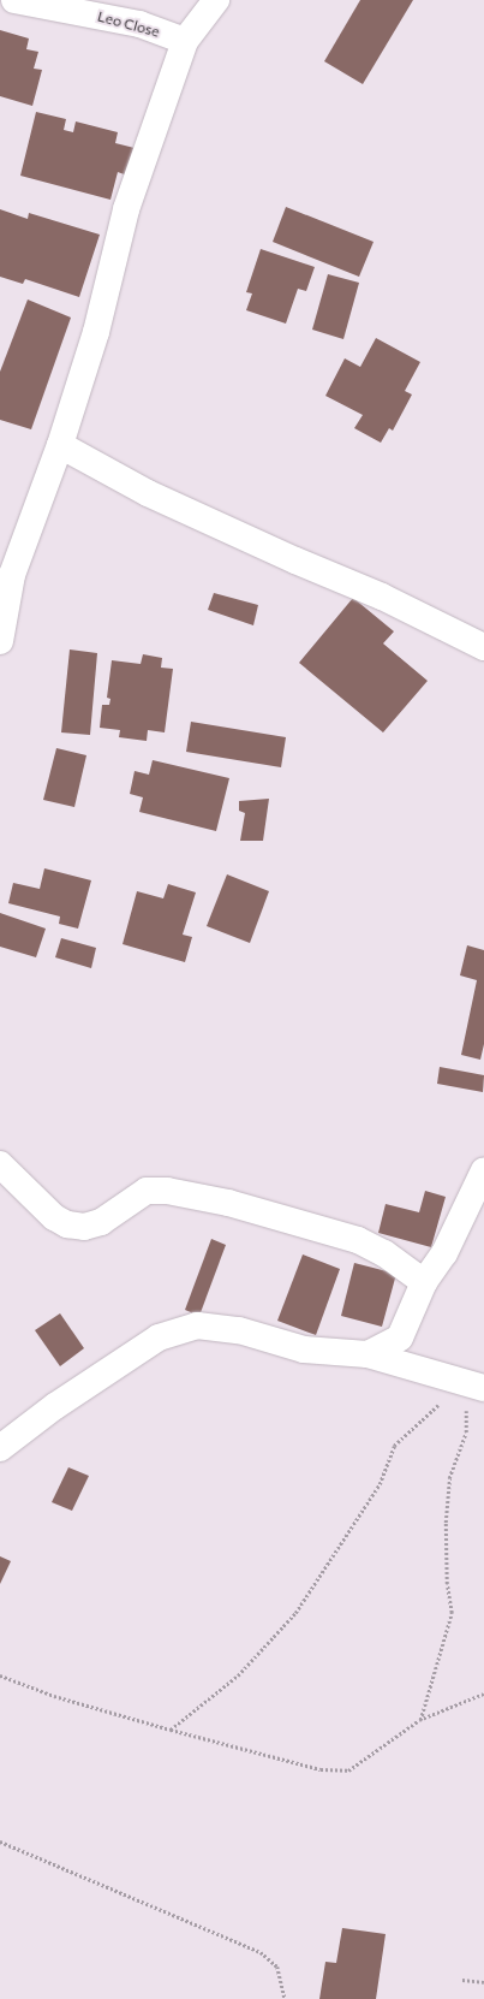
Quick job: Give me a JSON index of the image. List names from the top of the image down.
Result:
{
  "streets": {
    "street": ["Leo Close"]
  }
}
